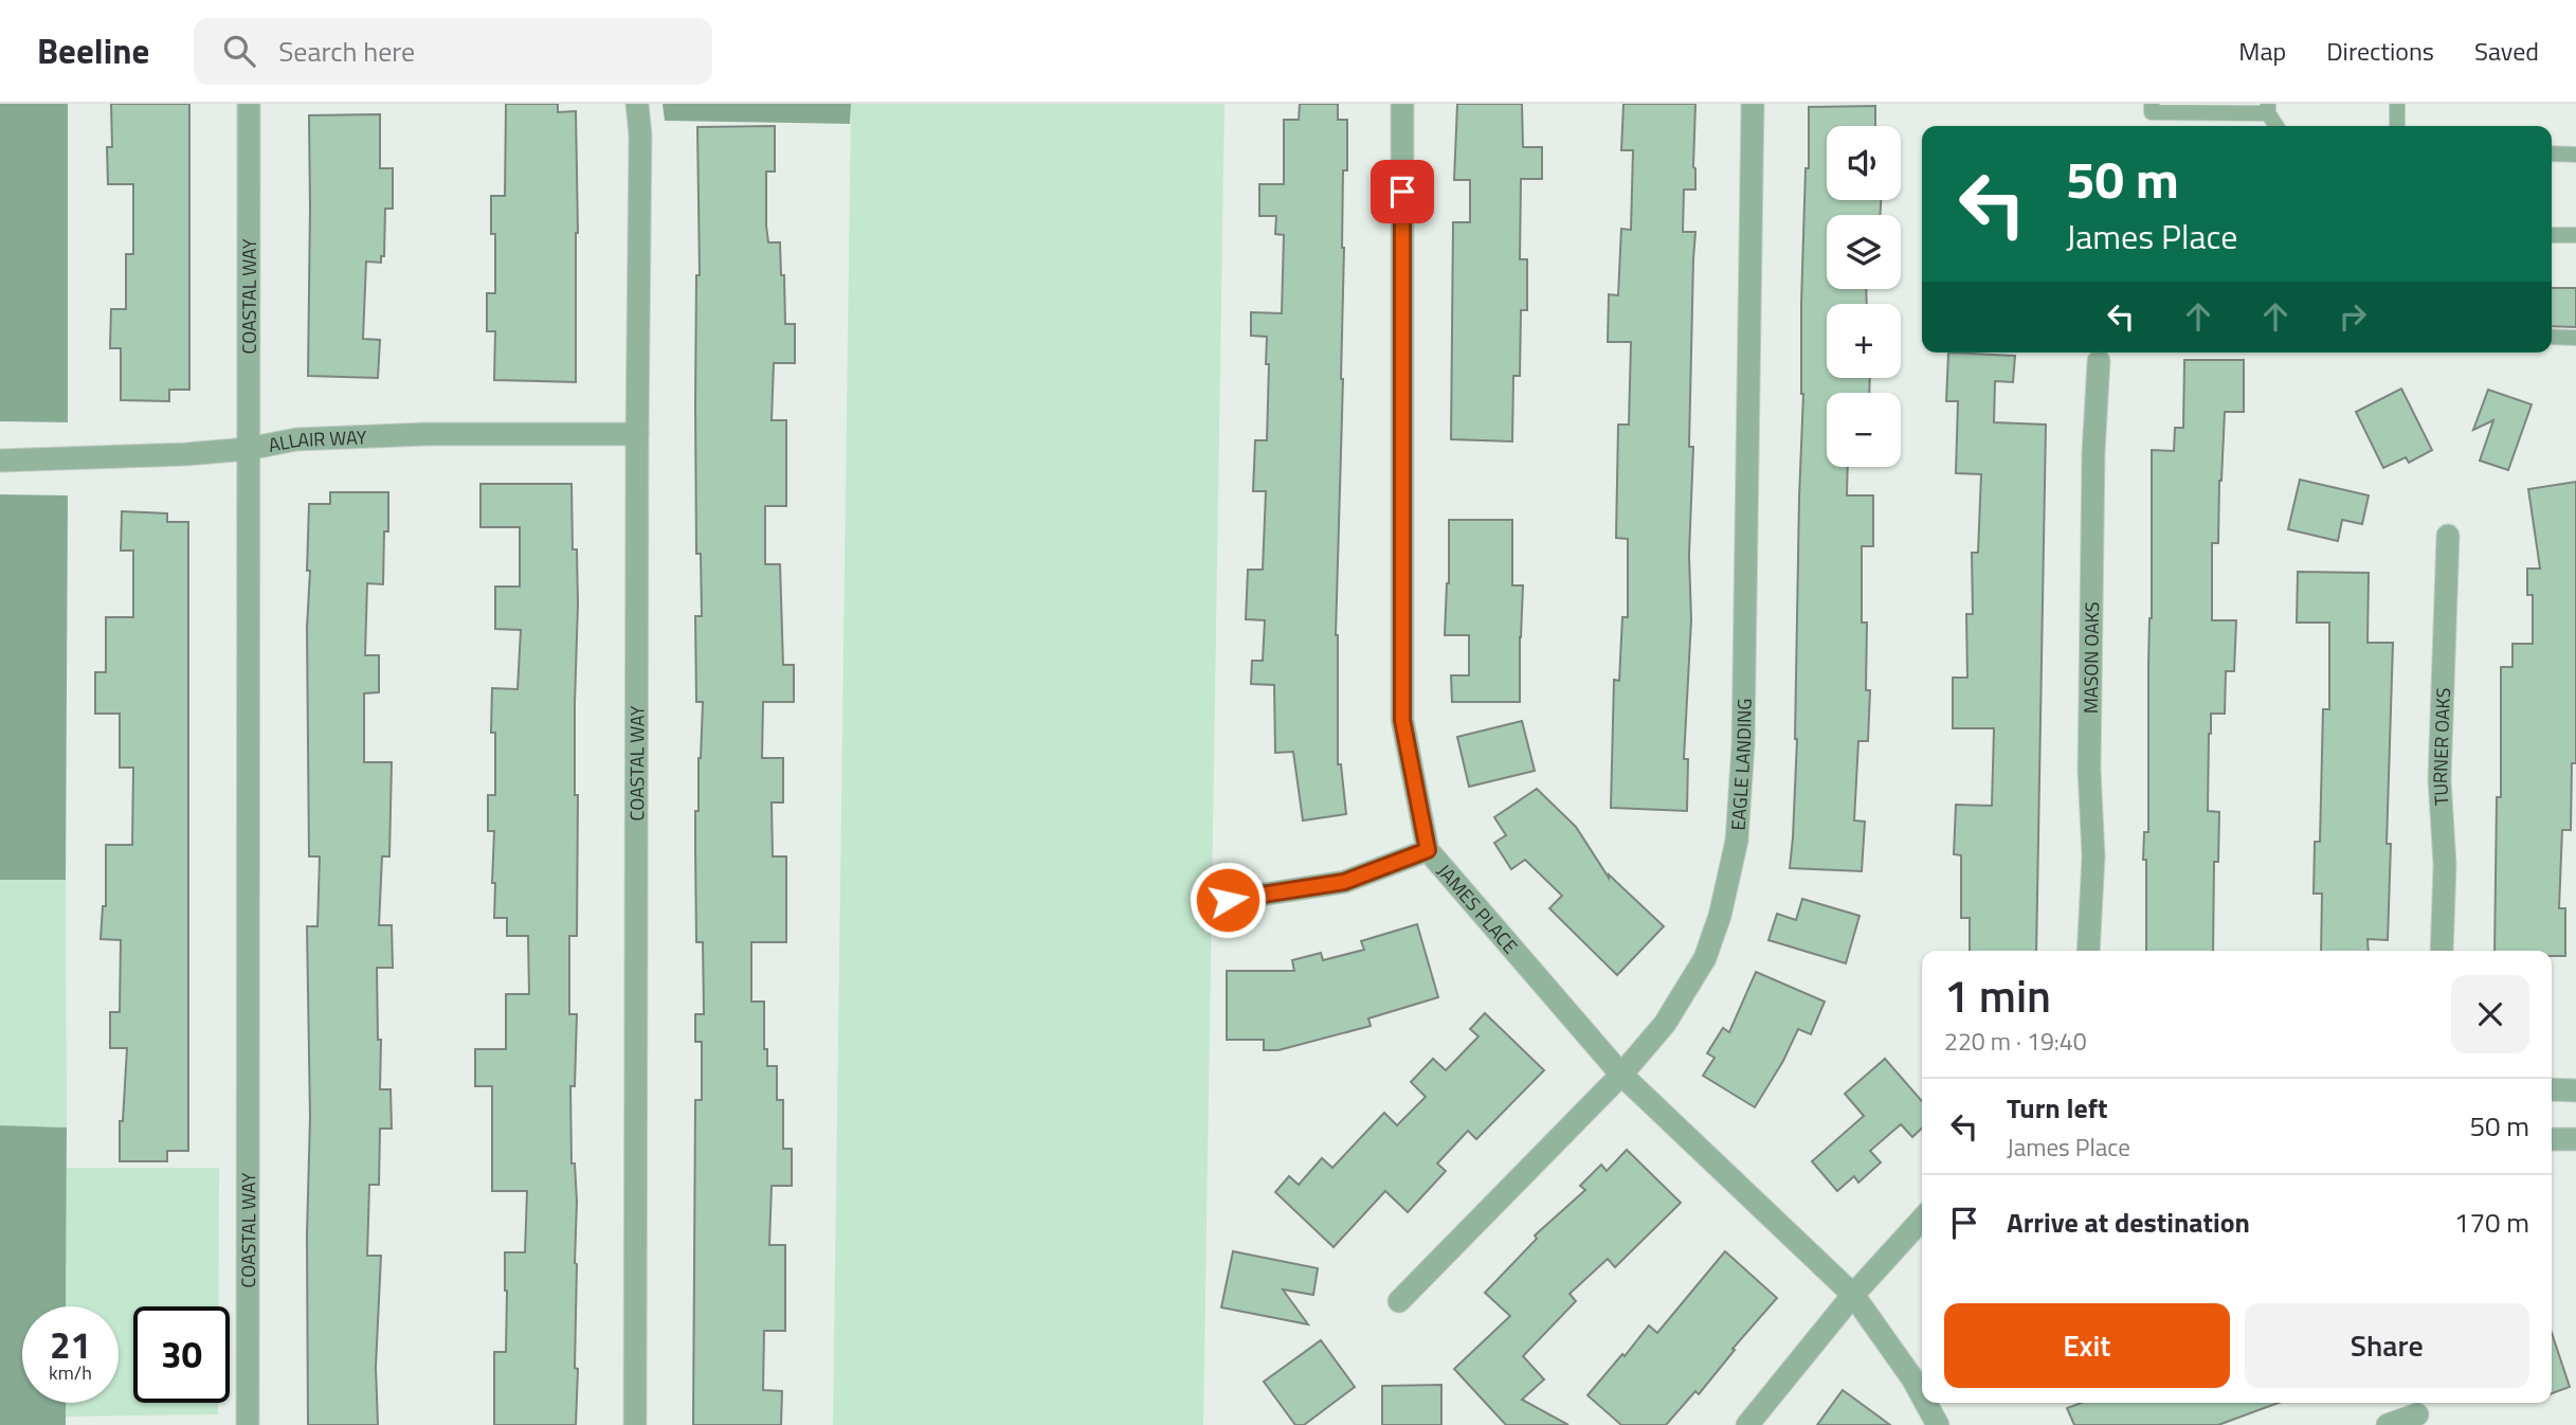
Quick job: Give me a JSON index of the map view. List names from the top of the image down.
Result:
{
  "streets": {
    "street": [
      "COASTAL WAY",
      "ALLAIR WAY",
      "MASON OAKS",
      "TURNER OAKS",
      "EAGLE LANDING",
      "JAMES PLACE"
    ]
  },
  "crossings": [
    ["COASTAL WAY", "ALLAIR WAY"],
    ["EAGLE LANDING", "JAMES PLACE"]
  ],
  "page": {
    "header": "Beeline",
    "search": "Search here",
    "nav": ["Map", "Directions", "Saved"],
    "map_buttons": ["+", "−"],
    "turn": ["50 m", "James Place"],
    "heading": ["1 min", "220 m · 19:40"],
    "list": [
      {
        "name": "Turn left",
        "note": "James Place",
        "value": "50 m"
      },
      {
        "name": "Arrive at destination",
        "value": "170 m"
      }
    ],
    "buttons": ["Exit", "Share"],
    "speed": "21 km/h",
    "limit": "30"
  }
}
